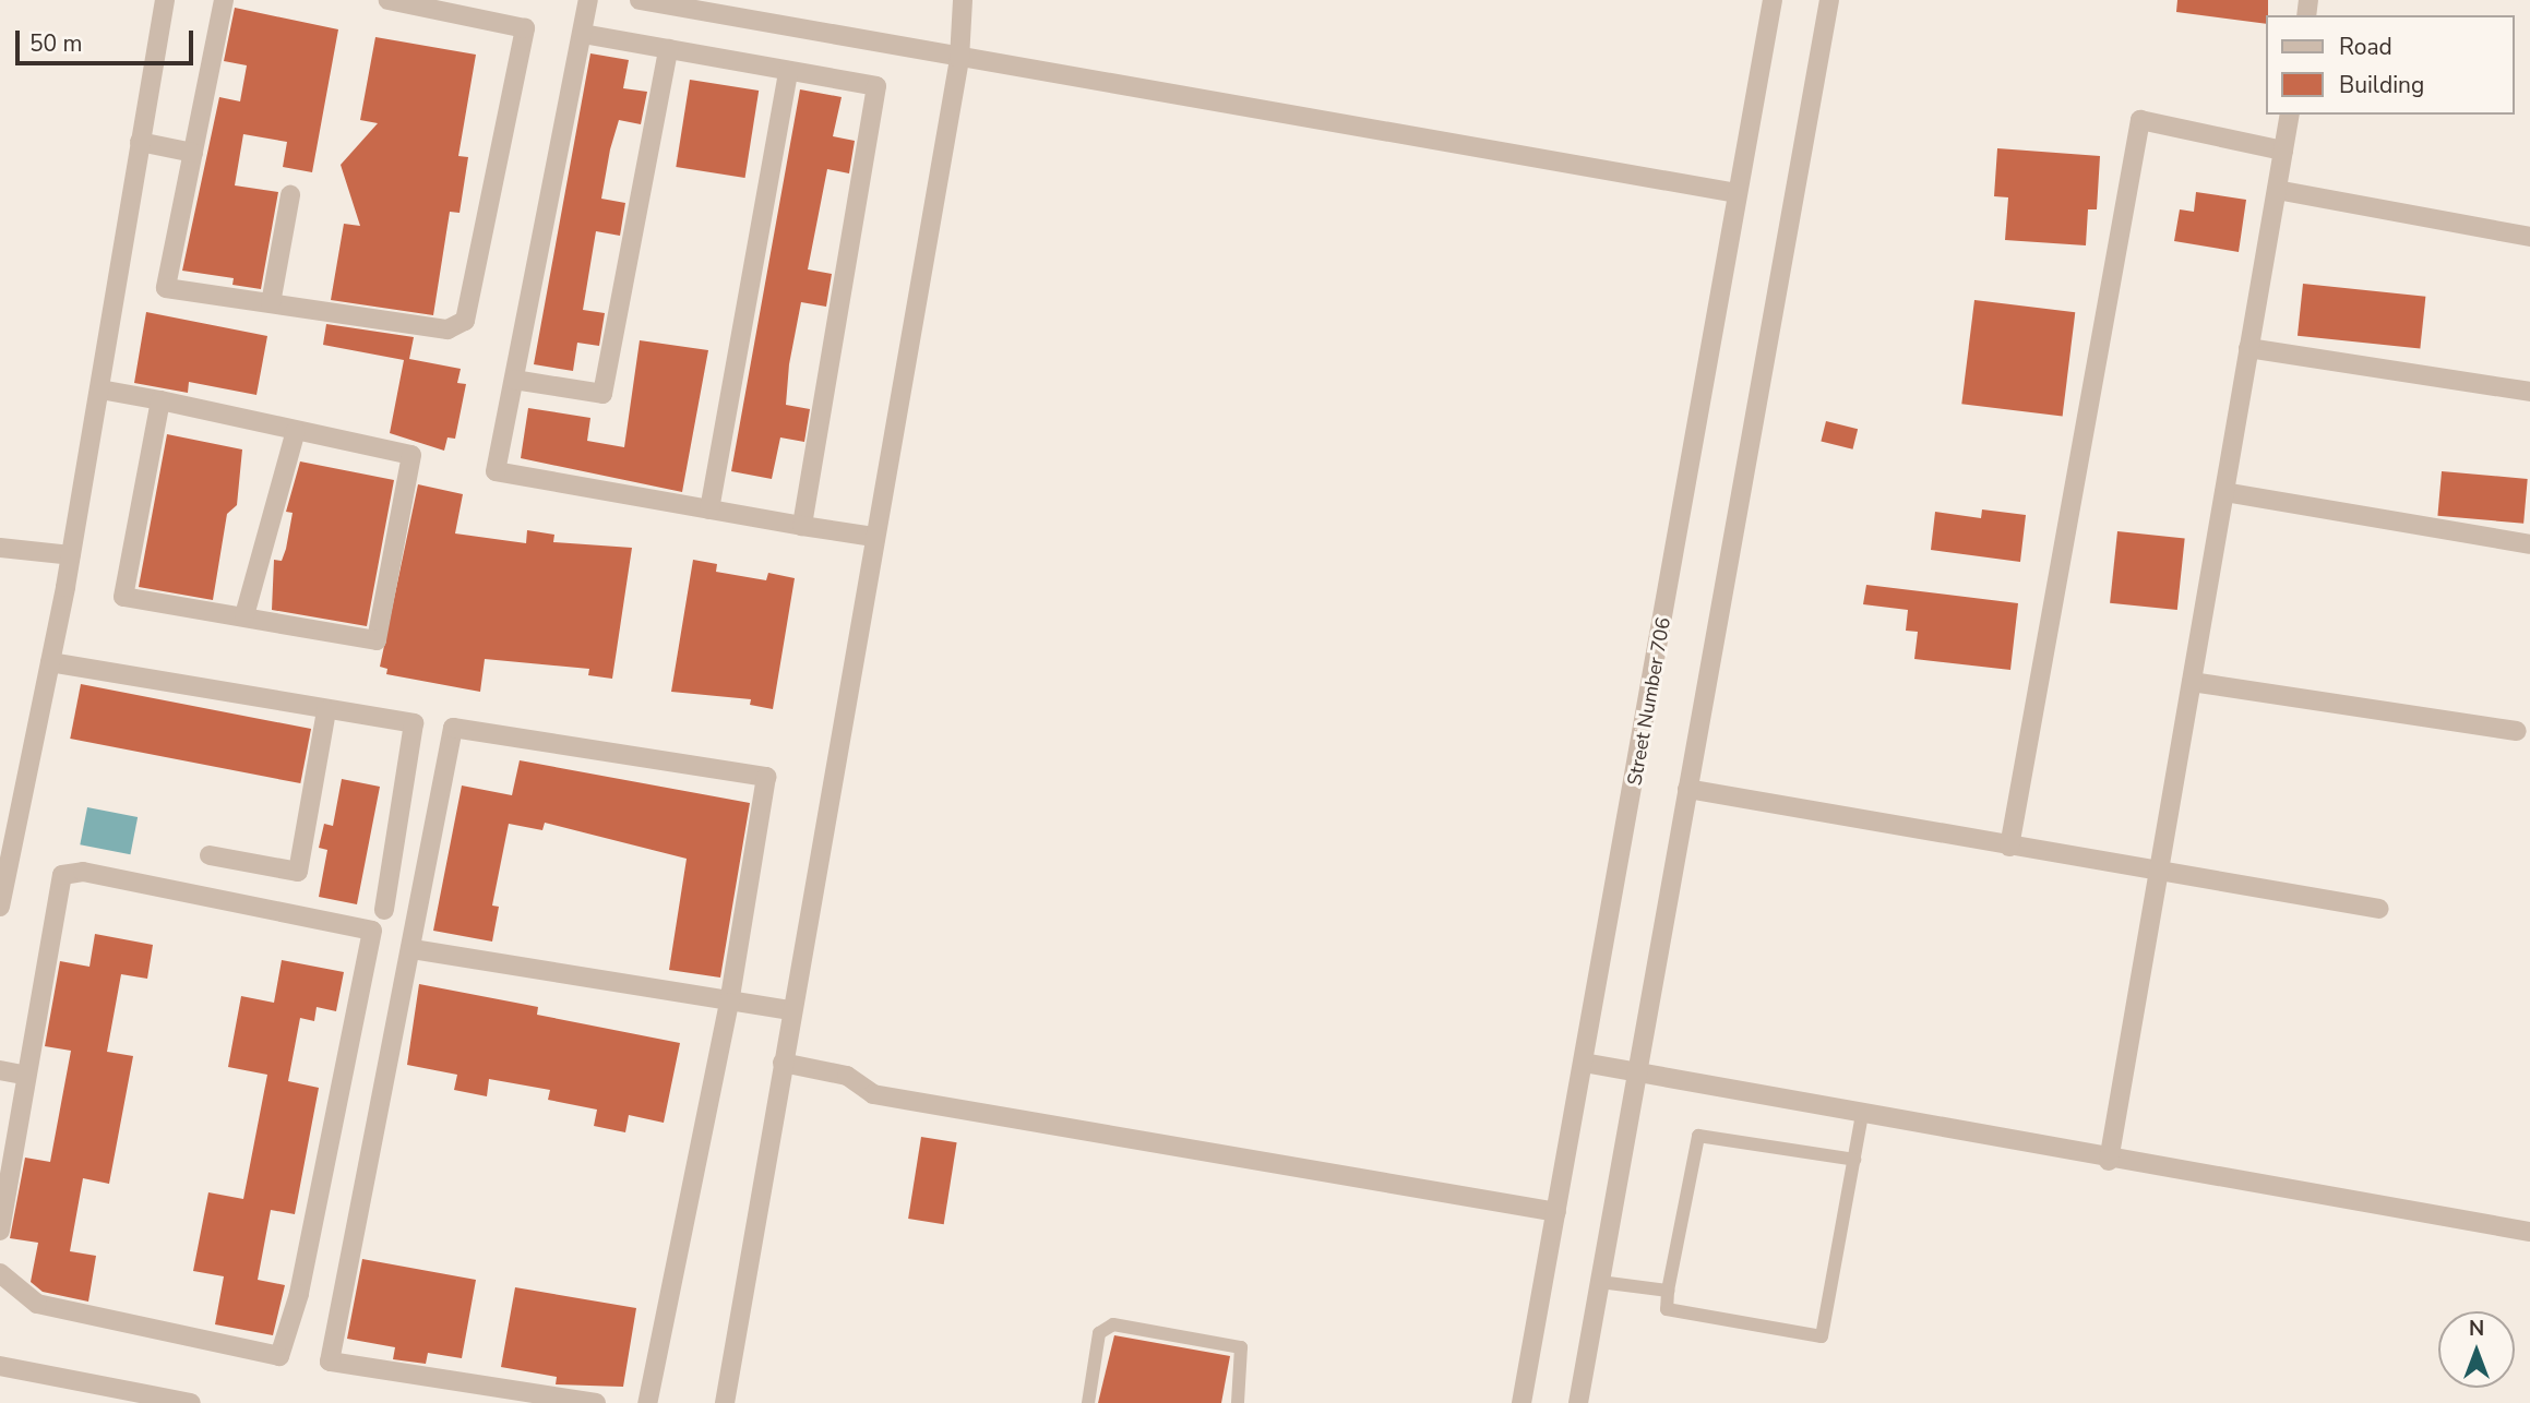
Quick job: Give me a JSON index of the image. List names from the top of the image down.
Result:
{
  "streets": {
    "street": ["Street Number 706"]
  },
  "legend": ["Road", "Building"],
  "scale_bar": "50 m",
  "north": "top"
}
